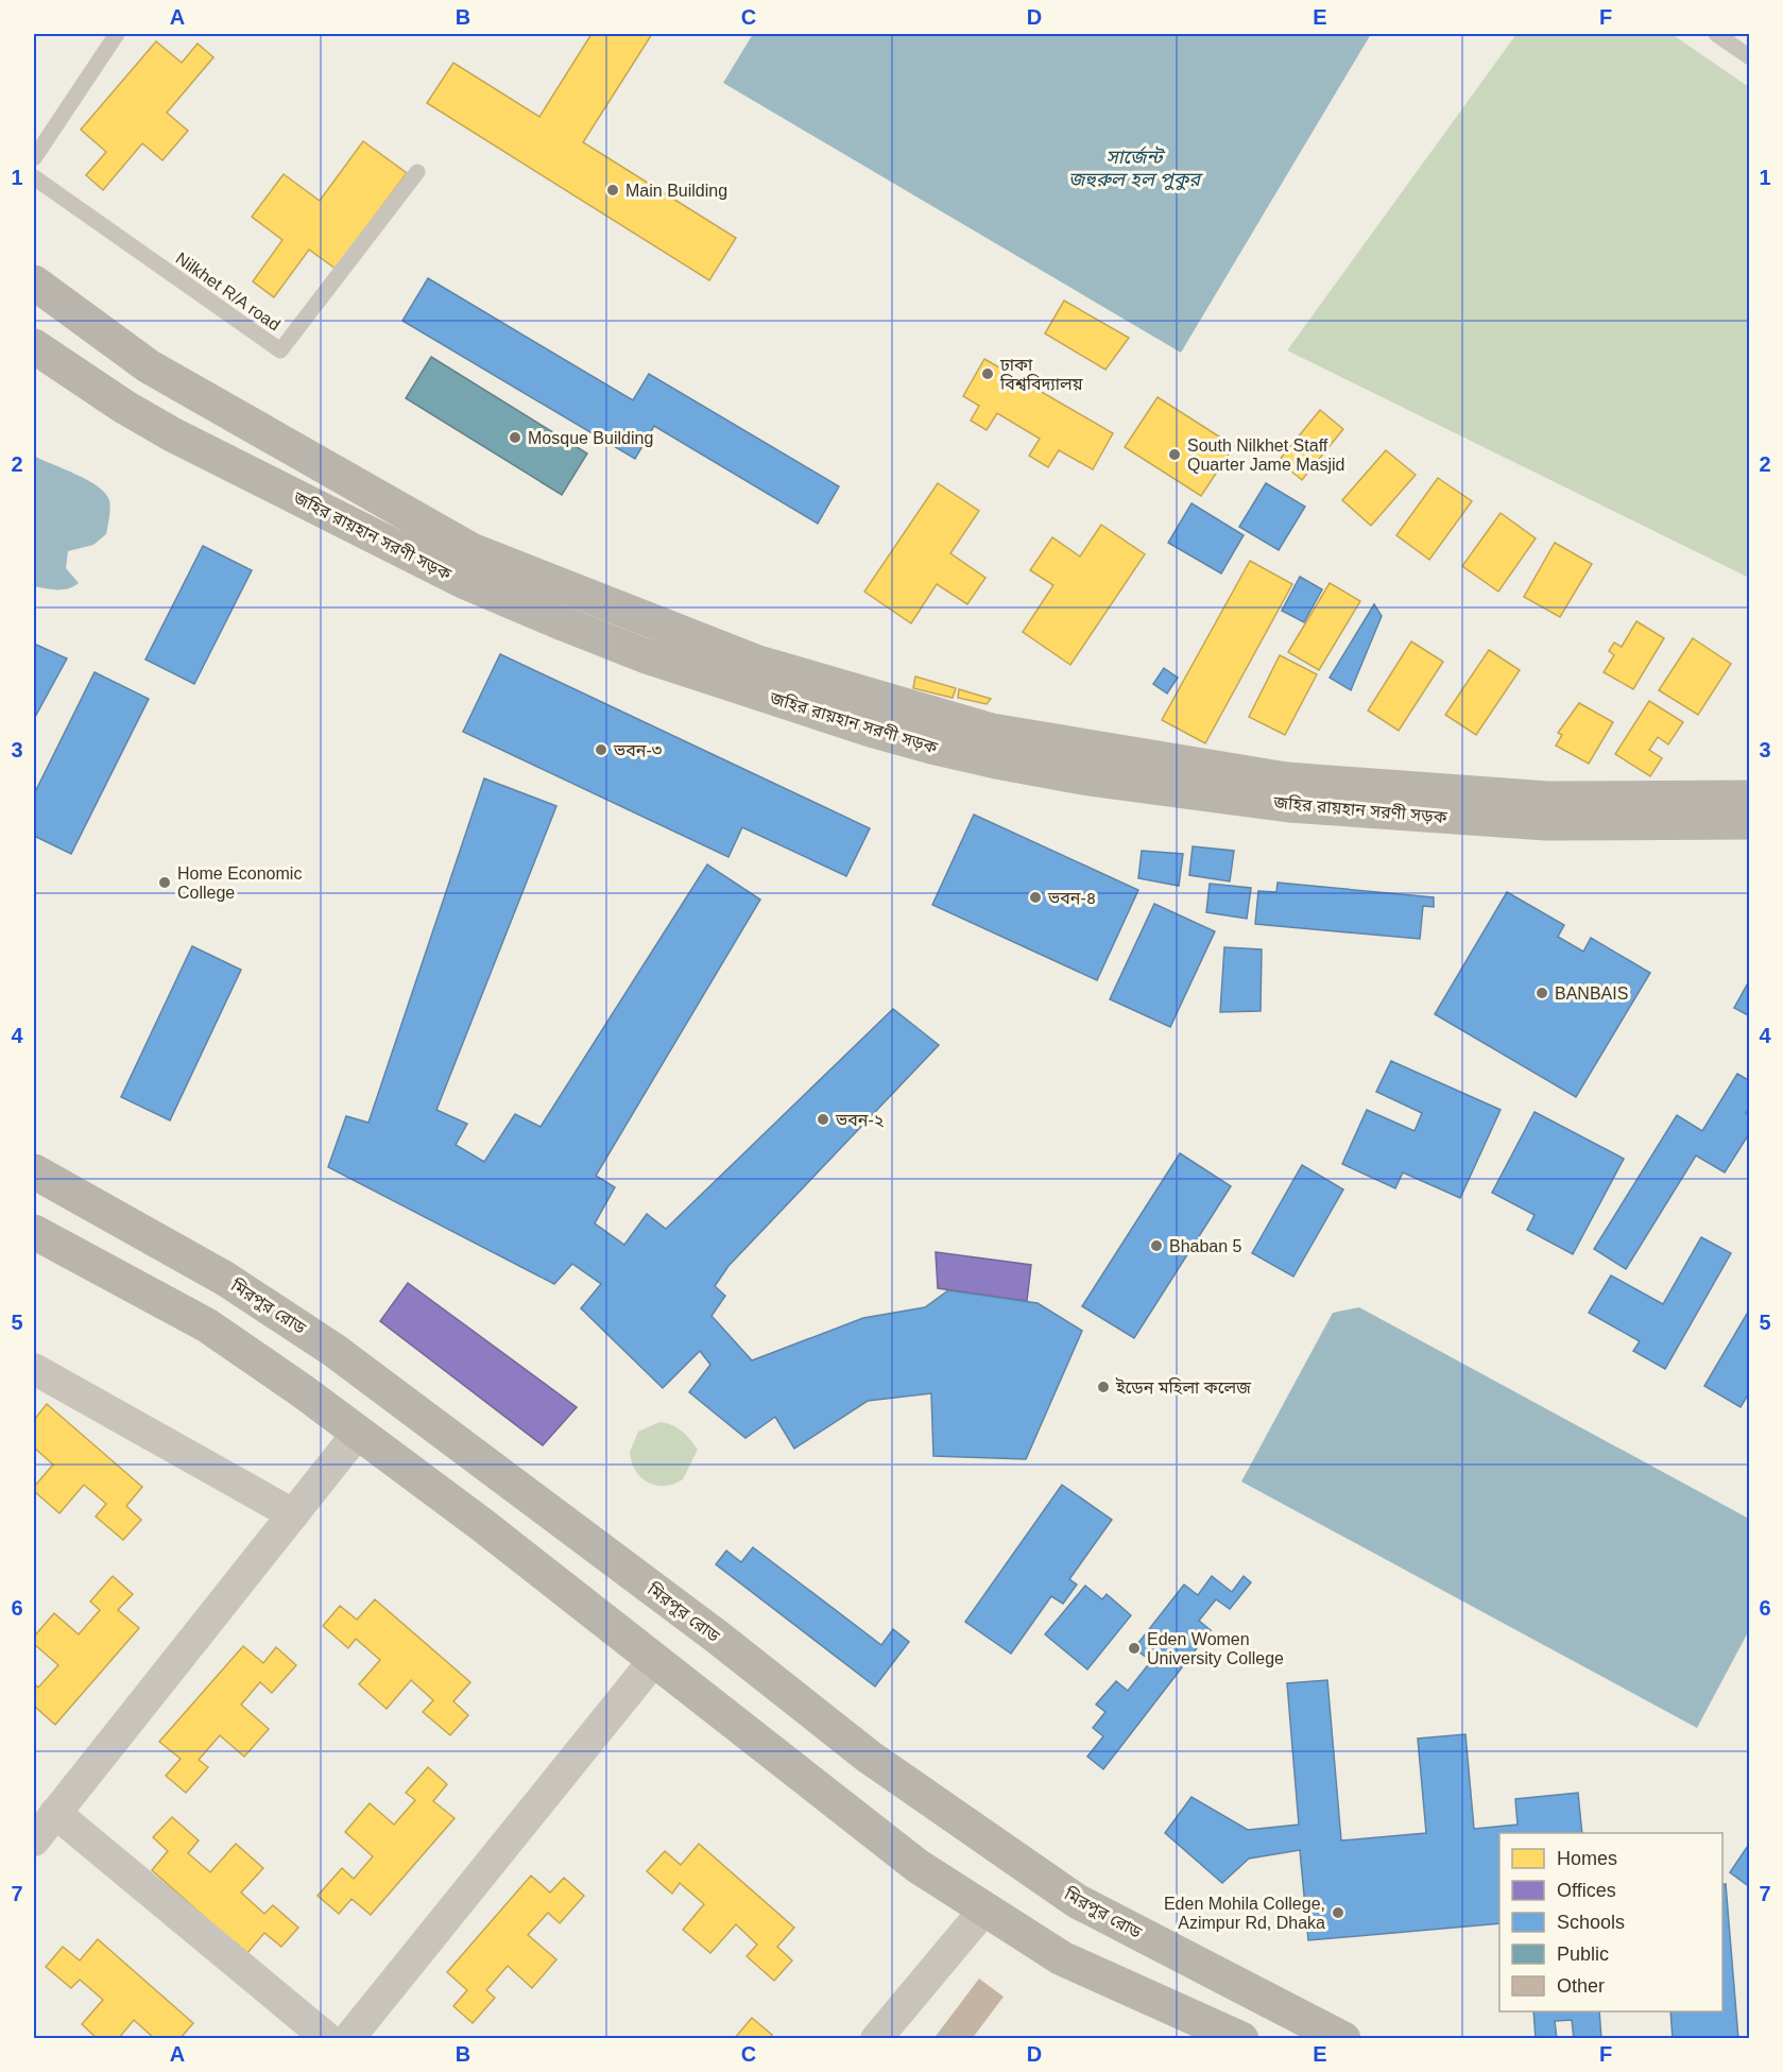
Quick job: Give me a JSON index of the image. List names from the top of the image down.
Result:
{
  "streets": {
    "main road": ["জহির রায়হান সরণী সড়ক", "মিরপুর রোড"],
    "lane": ["Nilkhet R/A road"]
  },
  "water": ["সার্জেন্ট জহুরুল হল পুকুর"],
  "places": [
    "Main Building",
    "ঢাকা বিশ্ববিদ্যালয়",
    "Mosque Building",
    "South Nilkhet Staff Quarter Jame Masjid",
    "ভবন-৩",
    "Home Economic College",
    "ভবন-৪",
    "BANBAIS",
    "ভবন-২",
    "Bhaban 5",
    "ইডেন মহিলা কলেজ",
    "Eden Women University College",
    "Eden Mohila College, Azimpur Rd, Dhaka"
  ],
  "legend": [
    "Homes",
    "Offices",
    "Schools",
    "Public",
    "Other"
  ],
  "grid": {
    "columns": [
      "A",
      "B",
      "C",
      "D",
      "E",
      "F"
    ],
    "rows": [
      "1",
      "2",
      "3",
      "4",
      "5",
      "6",
      "7"
    ]
  }
}
